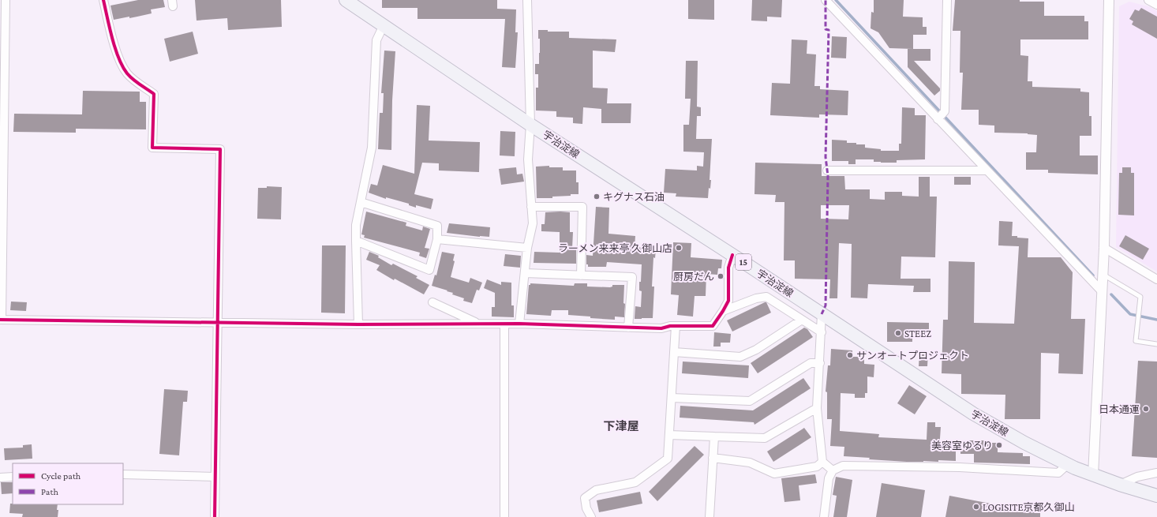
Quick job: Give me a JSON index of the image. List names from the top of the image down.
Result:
{
  "streets": {
    "main road": ["宇治淀線", "15"]
  },
  "districts": ["下津屋"],
  "places": [
    "キグナス石油",
    "ラーメン来来亭 久御山店",
    "厨房だん",
    "STEEZ",
    "サンオートプロジェクト",
    "日本通運",
    "美容室ゆるり",
    "LOGISITE京都久御山"
  ],
  "legend": ["Cycle path", "Path"]
}
